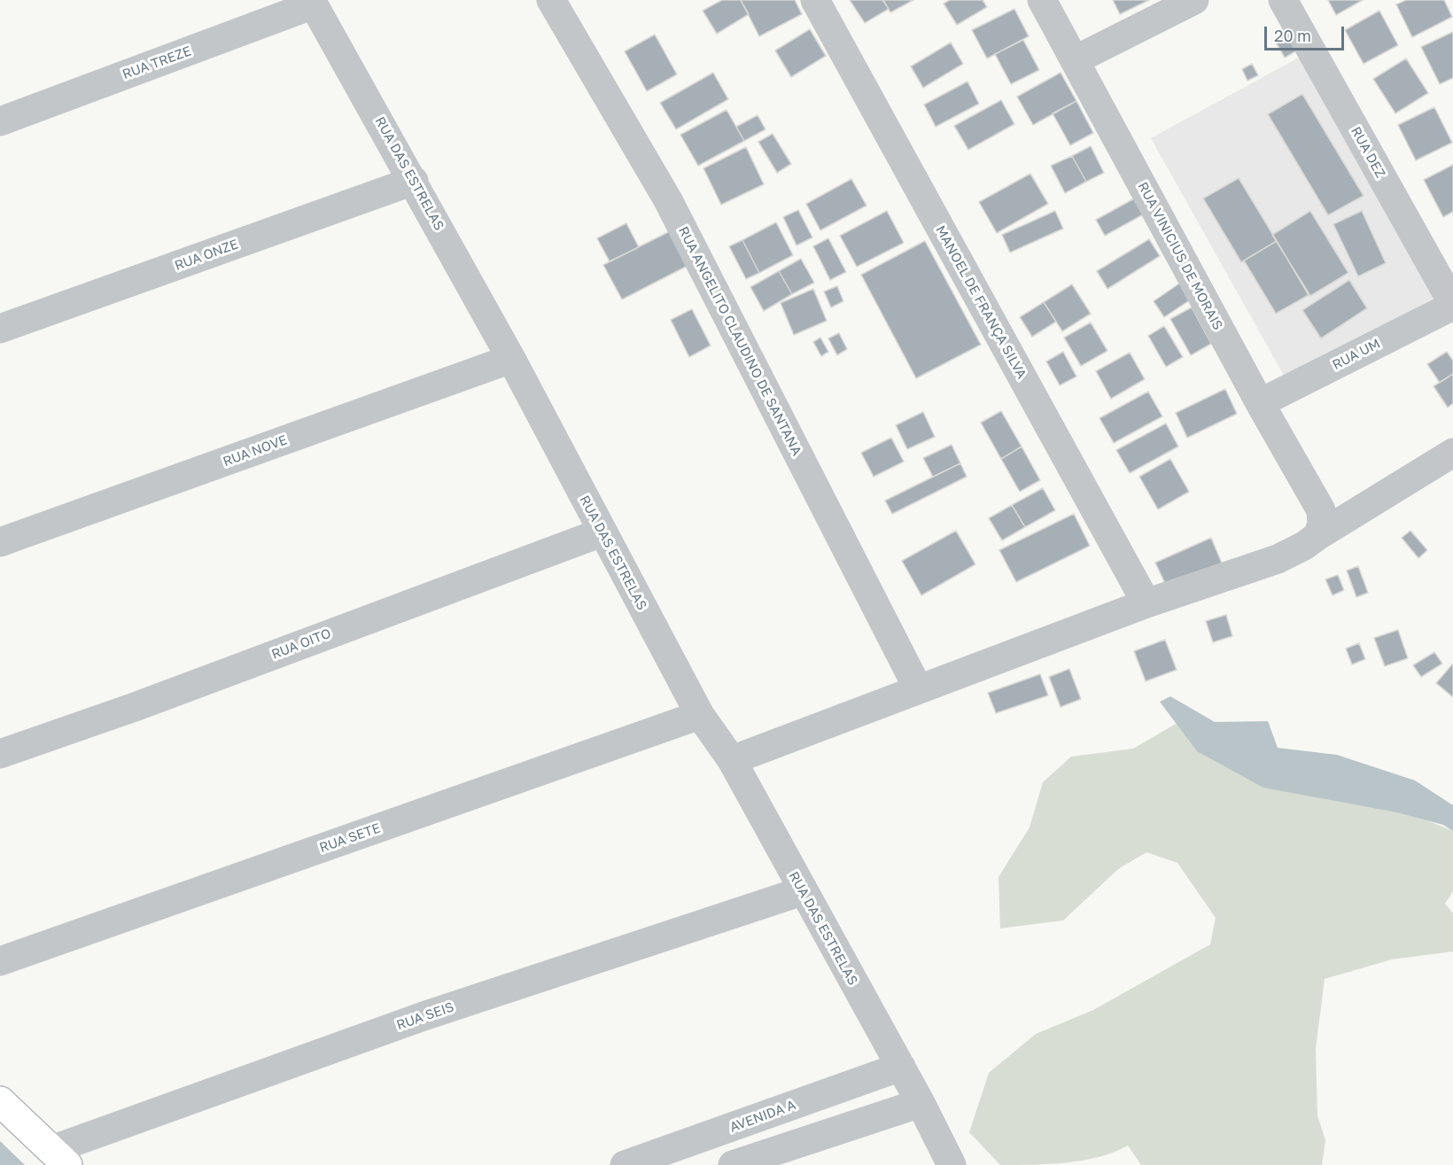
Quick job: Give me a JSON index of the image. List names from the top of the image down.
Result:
{
  "streets": {
    "street": [
      "RUA TREZE",
      "RUA DEZ",
      "RUA DAS ESTRELAS",
      "RUA ONZE",
      "RUA VINICIUS DE MORAIS",
      "MANOEL DE FRANÇA SILVA",
      "RUA ANGELITO CLAUDINO DE SANTANA",
      "RUA UM",
      "RUA NOVE",
      "RUA OITO",
      "RUA SETE",
      "RUA SEIS",
      "AVENIDA A"
    ]
  },
  "crossings": [
    ["RUA TREZE", "RUA DAS ESTRELAS"],
    ["RUA DEZ", "RUA UM"],
    ["RUA DAS ESTRELAS", "RUA ONZE"],
    ["RUA DAS ESTRELAS", "RUA NOVE"],
    ["RUA DAS ESTRELAS", "RUA OITO"],
    ["RUA DAS ESTRELAS", "RUA SETE"],
    ["RUA DAS ESTRELAS", "RUA SEIS"],
    ["RUA DAS ESTRELAS", "AVENIDA A"],
    ["RUA VINICIUS DE MORAIS", "RUA UM"]
  ],
  "scale_bar": "20 m"
}
